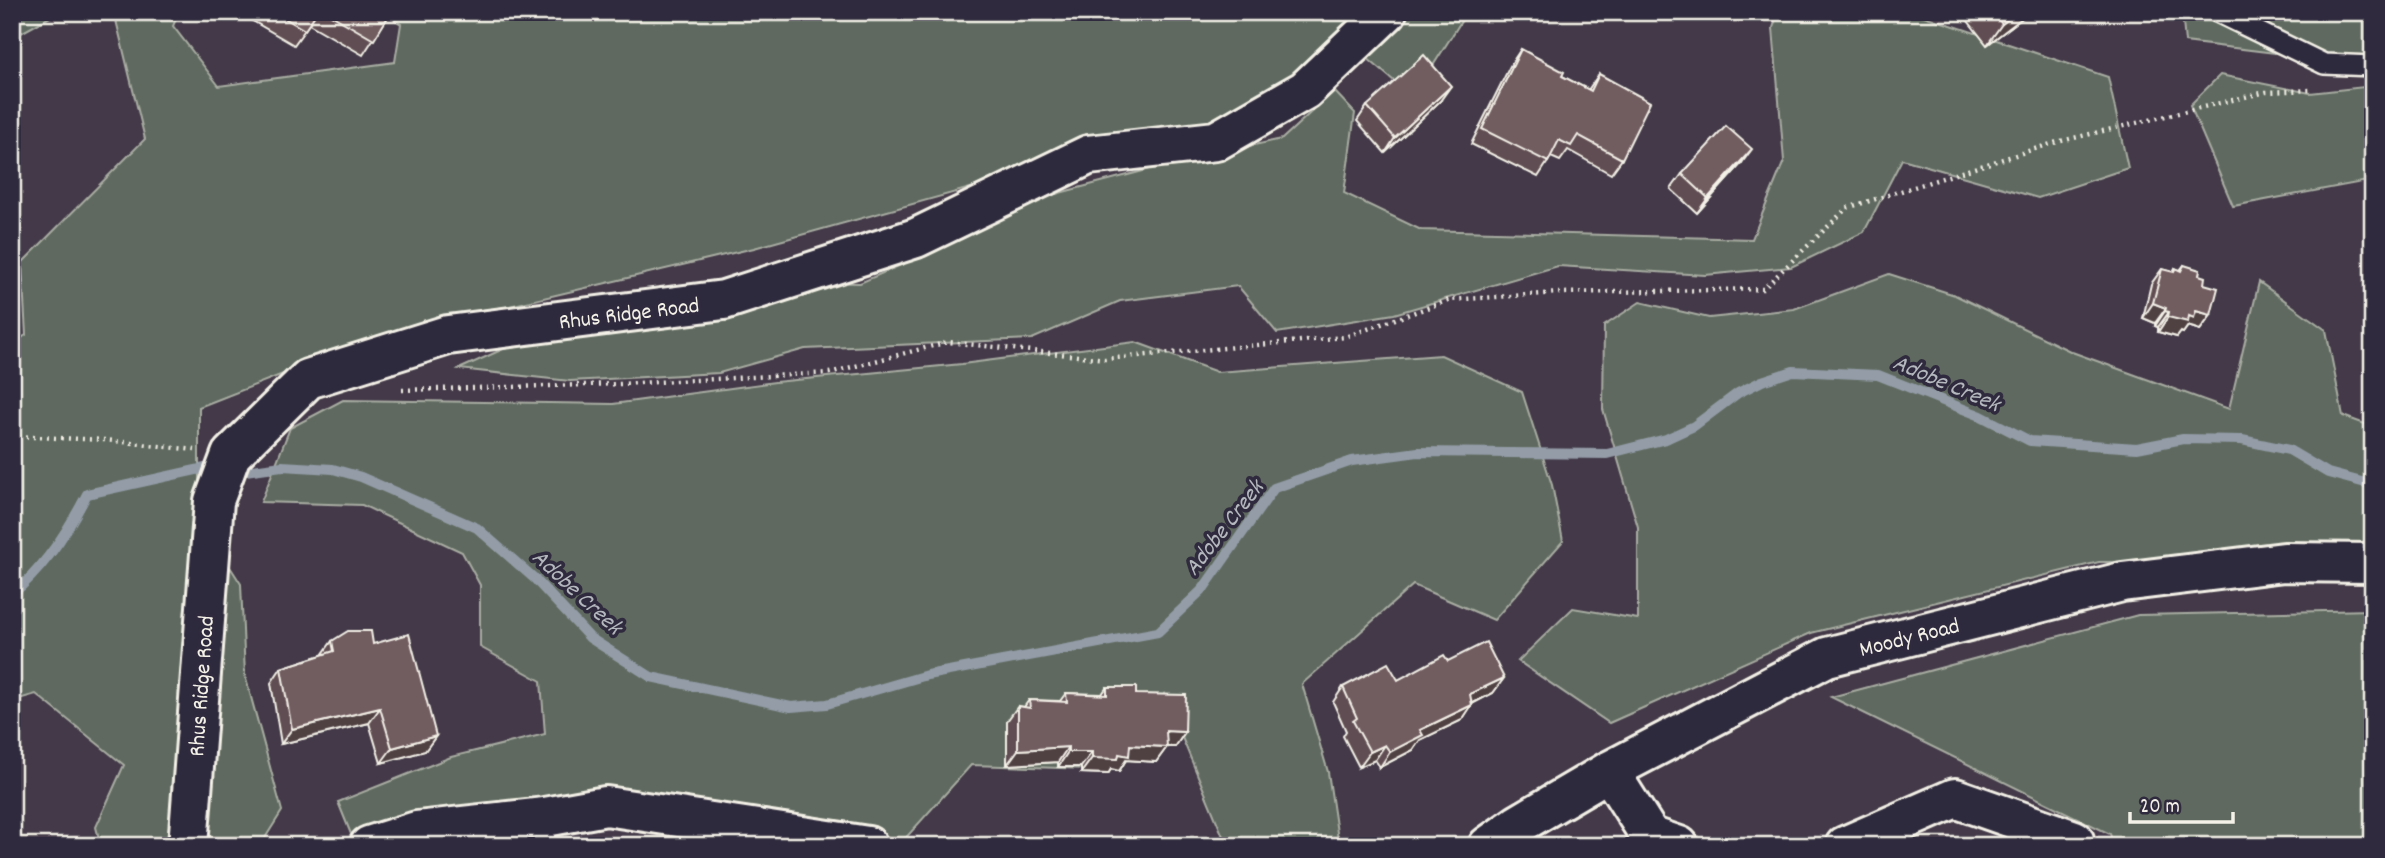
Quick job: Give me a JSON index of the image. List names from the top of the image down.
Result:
{
  "streets": {
    "street": ["Rhus Ridge Road", "Moody Road"]
  },
  "water": ["Adobe Creek"],
  "scale_bar": "20 m"
}
